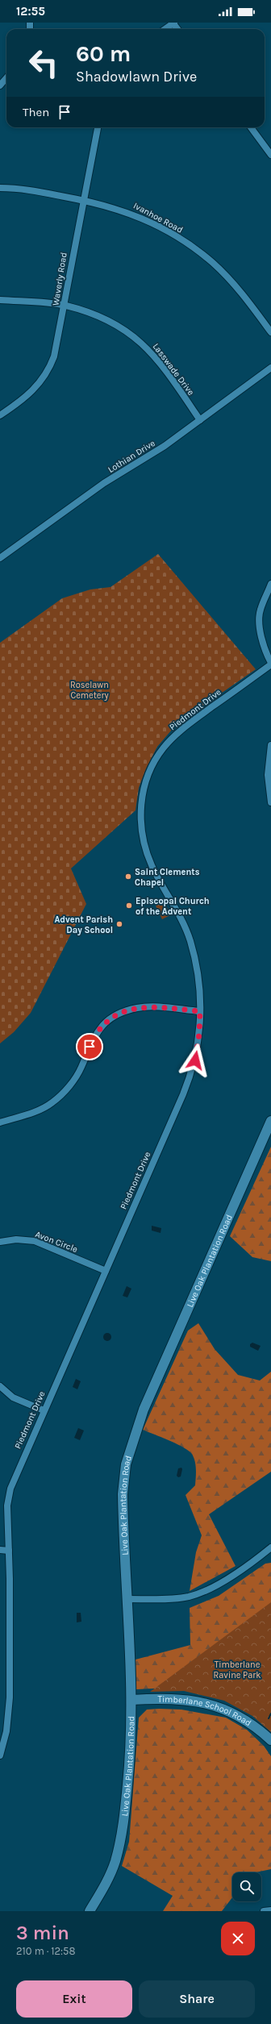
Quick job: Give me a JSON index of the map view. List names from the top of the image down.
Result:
{
  "streets": {
    "street": [
      "Ivanhoe Road",
      "Waverly Road",
      "Lasswade Drive",
      "Lothian Drive",
      "Piedmont Drive",
      "Avon Circle",
      "Live Oak Plantation Road",
      "Timberlane School Road"
    ]
  },
  "crossings": [
    ["Ivanhoe Road", "Waverly Road"],
    ["Waverly Road", "Lasswade Drive"],
    ["Lasswade Drive", "Lothian Drive"],
    ["Piedmont Drive", "Avon Circle"],
    ["Live Oak Plantation Road", "Timberlane School Road"]
  ],
  "parks": ["Roselawn Cemetery", "Timberlane Ravine Park"],
  "places": ["Saint Clements Chapel", "Episcopal Church of the Advent", "Advent Parish Day School"],
  "page": {
    "status": "12:55",
    "turn": ["60 m", "Shadowlawn Drive"],
    "then": "Then",
    "heading": ["3 min", "210 m · 12:58"],
    "buttons": ["Exit", "Share"]
  }
}
